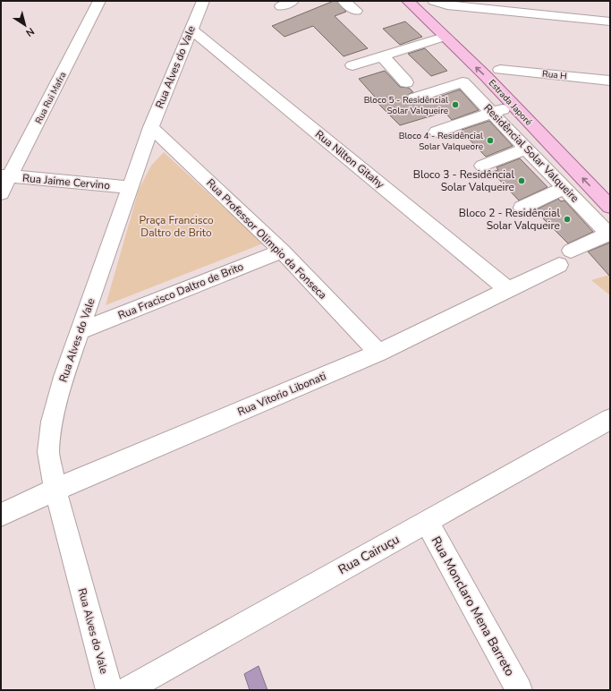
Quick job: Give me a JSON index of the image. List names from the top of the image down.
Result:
{
  "streets": {
    "main road": ["Estrada Japoré"],
    "street": [
      "Rua Alves do Vale",
      "Rua H",
      "Rua Rui Mafra",
      "Residêncial Solar Valqueire",
      "Rua Nilton Gitahy",
      "Rua Jaime Cervino",
      "Rua Professor Olimpio da Fonseca",
      "Rua Fracisco Daltro de Brito",
      "Rua Vitorio Libonati",
      "Rua Cairuçu",
      "Rua Monclaro Mena Barreto"
    ]
  },
  "crossings": [
    ["Rua Alves do Vale", "Rua Nilton Gitahy"],
    ["Rua Alves do Vale", "Rua Jaime Cervino"],
    ["Rua Alves do Vale", "Rua Professor Olimpio da Fonseca"],
    ["Rua Alves do Vale", "Rua Fracisco Daltro de Brito"],
    ["Rua Alves do Vale", "Rua Vitorio Libonati"],
    ["Rua Rui Mafra", "Rua Jaime Cervino"],
    ["Residêncial Solar Valqueire", "Rua Vitorio Libonati"],
    ["Rua Nilton Gitahy", "Rua Vitorio Libonati"],
    ["Rua Professor Olimpio da Fonseca", "Rua Fracisco Daltro de Brito"],
    ["Rua Professor Olimpio da Fonseca", "Rua Vitorio Libonati"],
    ["Rua Cairuçu", "Rua Monclaro Mena Barreto"]
  ],
  "one_way": ["Estrada Japoré"],
  "parks": ["Praça Francisco Daltro de Brito"],
  "places": [
    "Bloco 5 - Residêncial Solar Valqueire",
    "Bloco 4 - Residêncial Solar Valqueore",
    "Bloco 3 - Residêncial Solar Valqueire",
    "Bloco 2 - Residêncial Solar Valqueire"
  ],
  "north": "bottom right"
}
